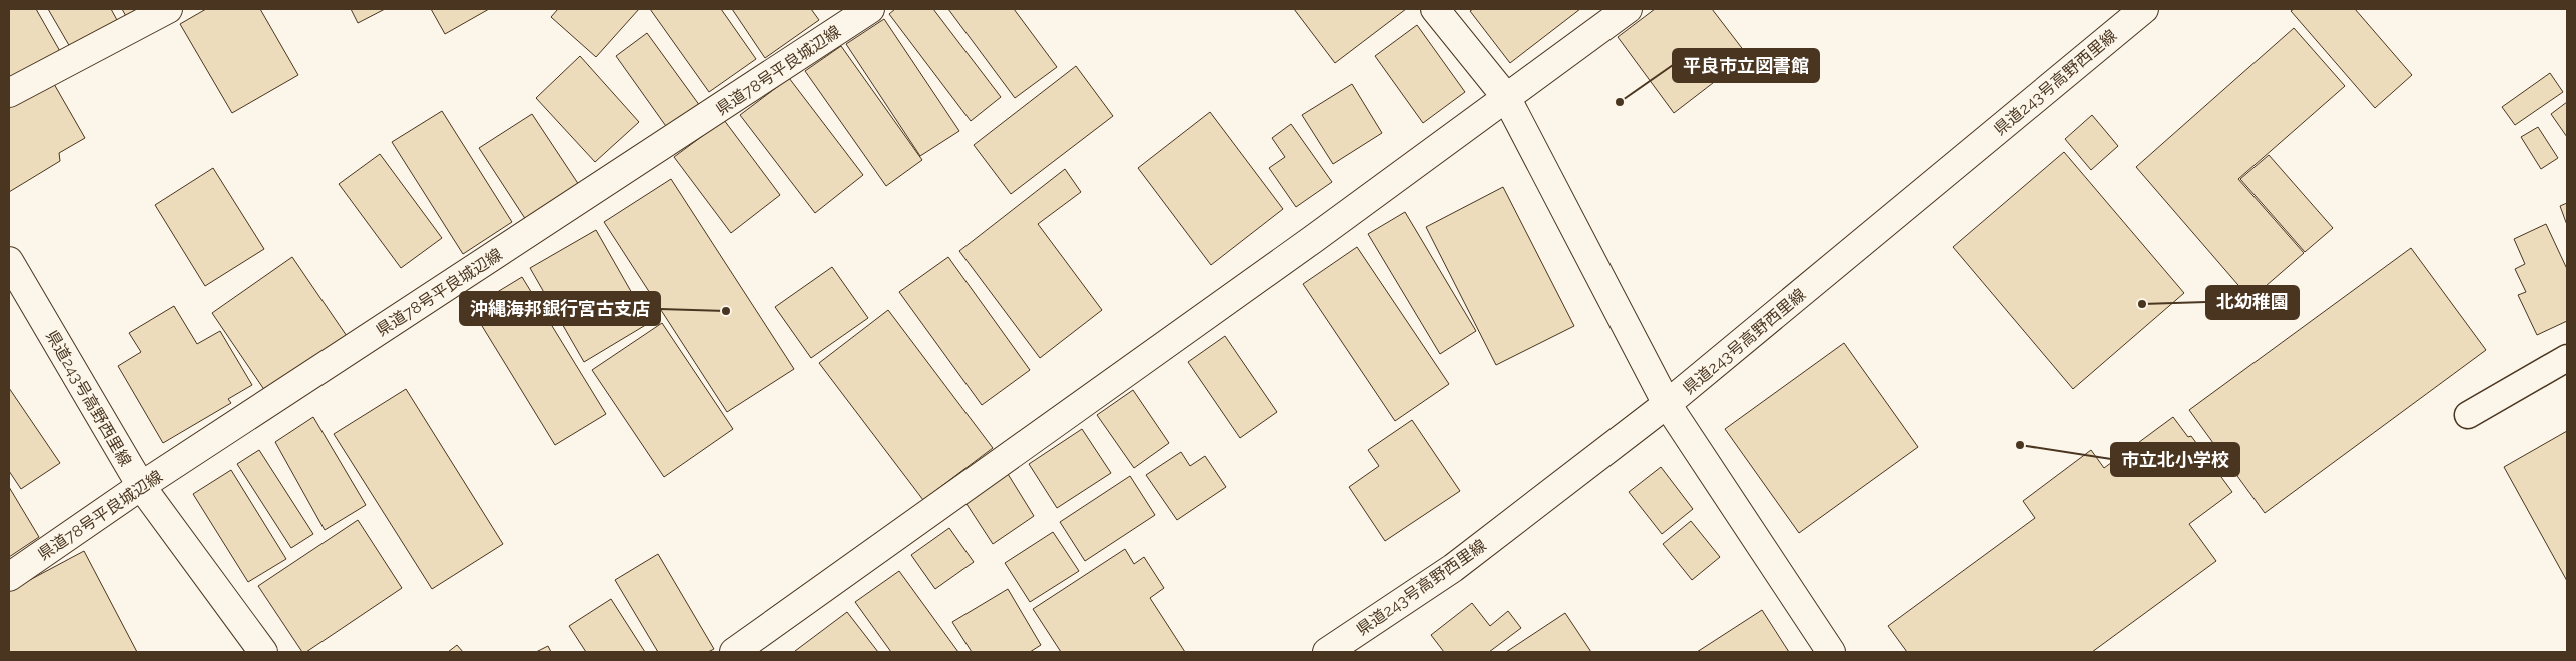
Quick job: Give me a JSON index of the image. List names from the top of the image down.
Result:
{
  "streets": {
    "main road": ["県道78号平良城辺線", "県道243号高野西里線"]
  },
  "crossings": [
    ["県道78号平良城辺線", "県道243号高野西里線"]
  ],
  "places": [
    "平良市立図書館",
    "北幼稚園",
    "沖縄海邦銀行宮古支店",
    "市立北小学校"
  ]
}
